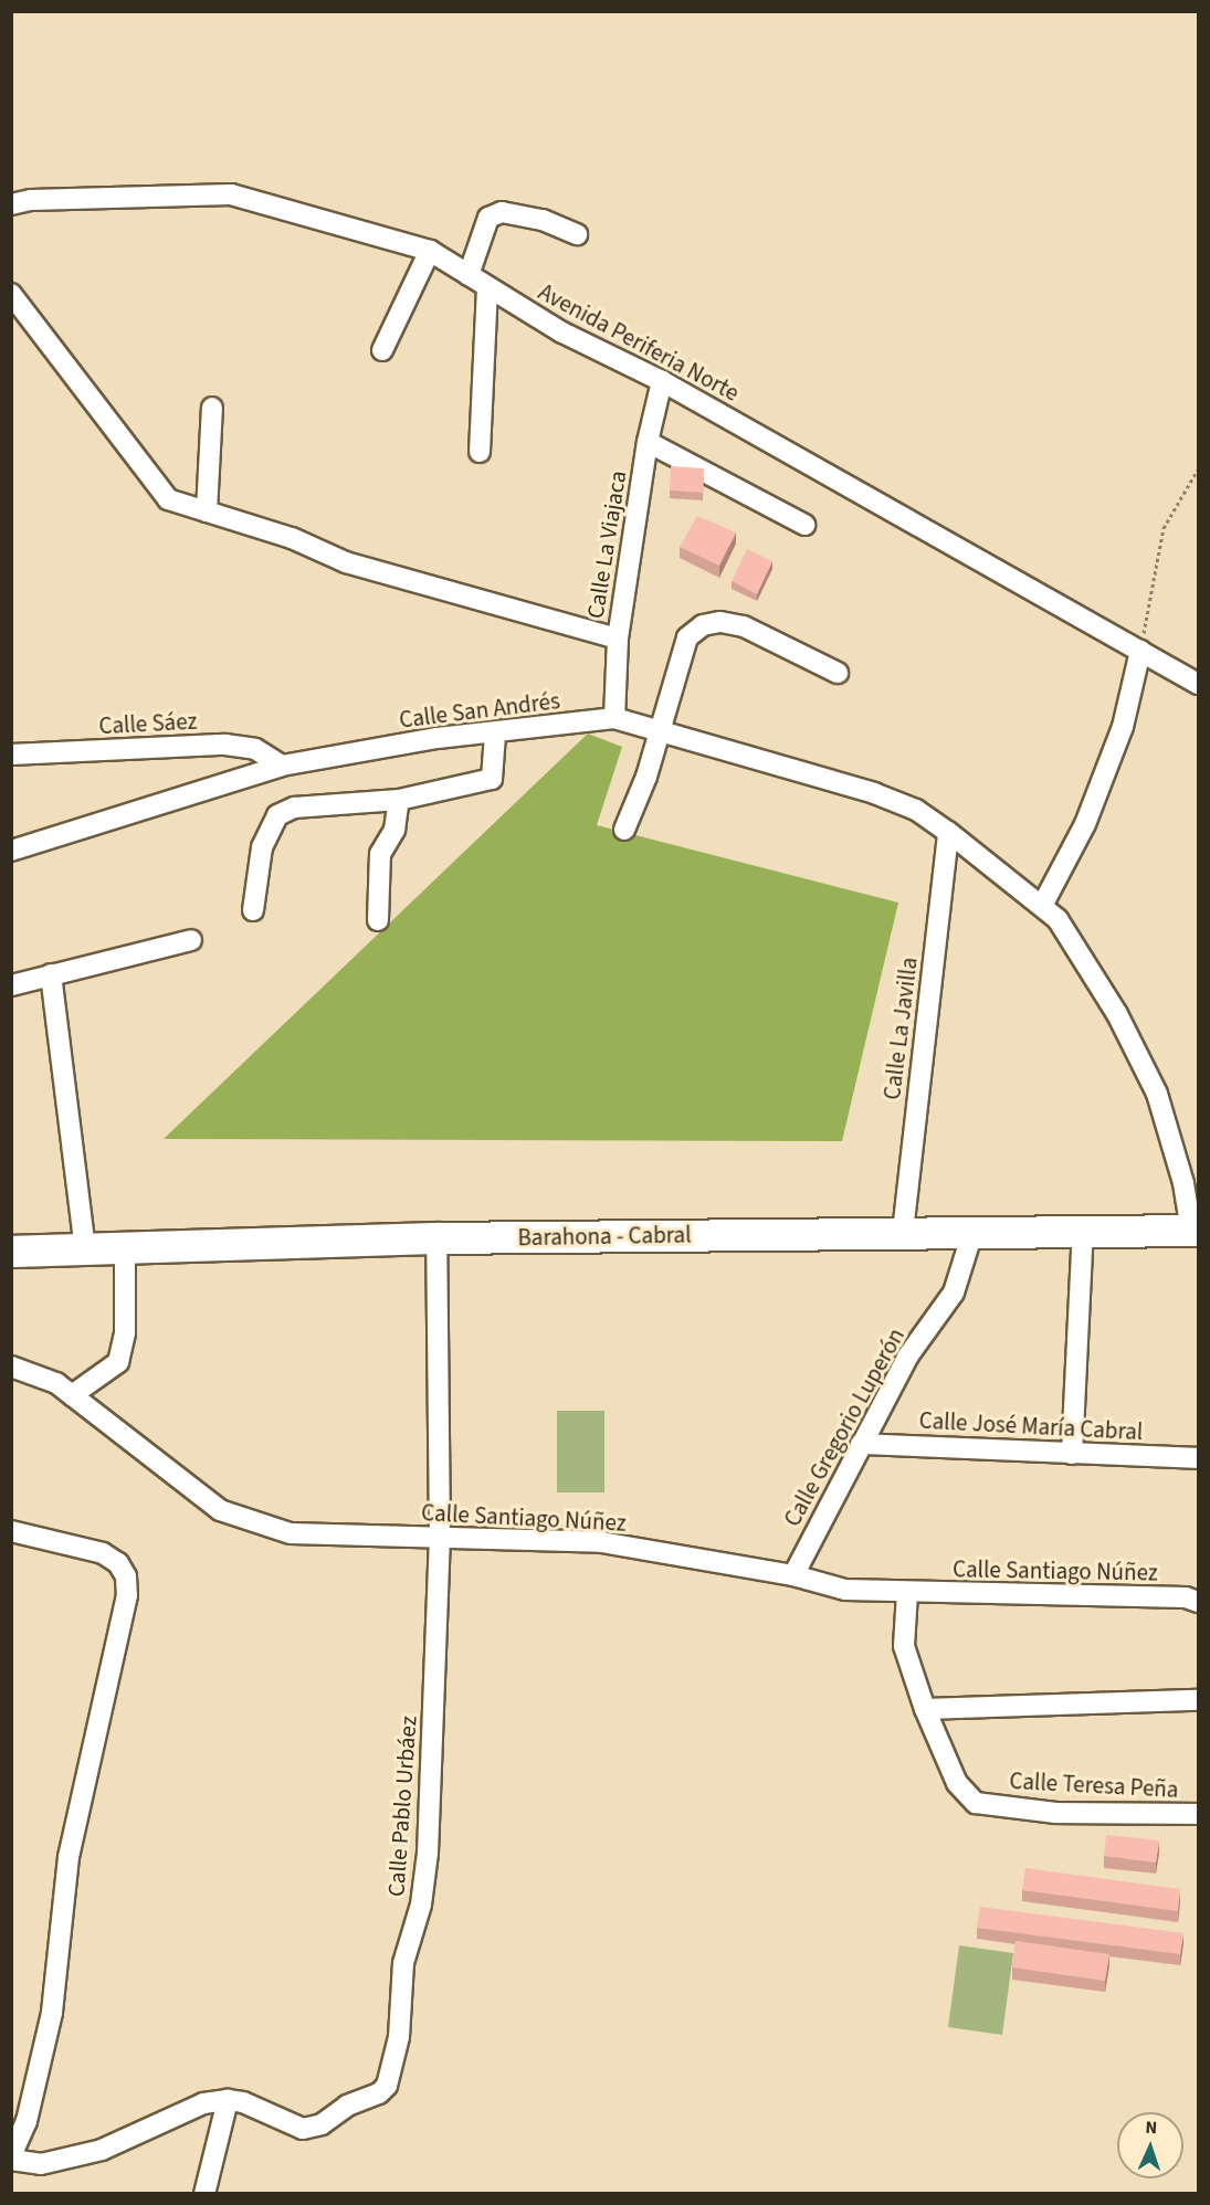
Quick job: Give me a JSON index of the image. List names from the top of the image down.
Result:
{
  "streets": {
    "main road": ["Barahona - Cabral"],
    "street": [
      "Avenida Periferia Norte",
      "Calle La Viajaca",
      "Calle San Andrés",
      "Calle Sáez",
      "Calle La Javilla",
      "Calle José María Cabral",
      "Calle Gregorio Luperón",
      "Calle Santiago Núñez",
      "Calle Teresa Peña",
      "Calle Pablo Urbáez"
    ]
  },
  "crossings": [
    ["Avenida Periferia Norte", "Calle La Viajaca"],
    ["Calle La Viajaca", "Calle San Andrés"],
    ["Calle San Andrés", "Calle Sáez"],
    ["Calle San Andrés", "Calle La Javilla"],
    ["Calle San Andrés", "Barahona - Cabral"],
    ["Calle La Javilla", "Barahona - Cabral"],
    ["Barahona - Cabral", "Calle Gregorio Luperón"],
    ["Barahona - Cabral", "Calle Pablo Urbáez"],
    ["Calle José María Cabral", "Calle Gregorio Luperón"],
    ["Calle Gregorio Luperón", "Calle Santiago Núñez"],
    ["Calle Santiago Núñez", "Calle Teresa Peña"],
    ["Calle Santiago Núñez", "Calle Pablo Urbáez"]
  ],
  "north": "top"
}
